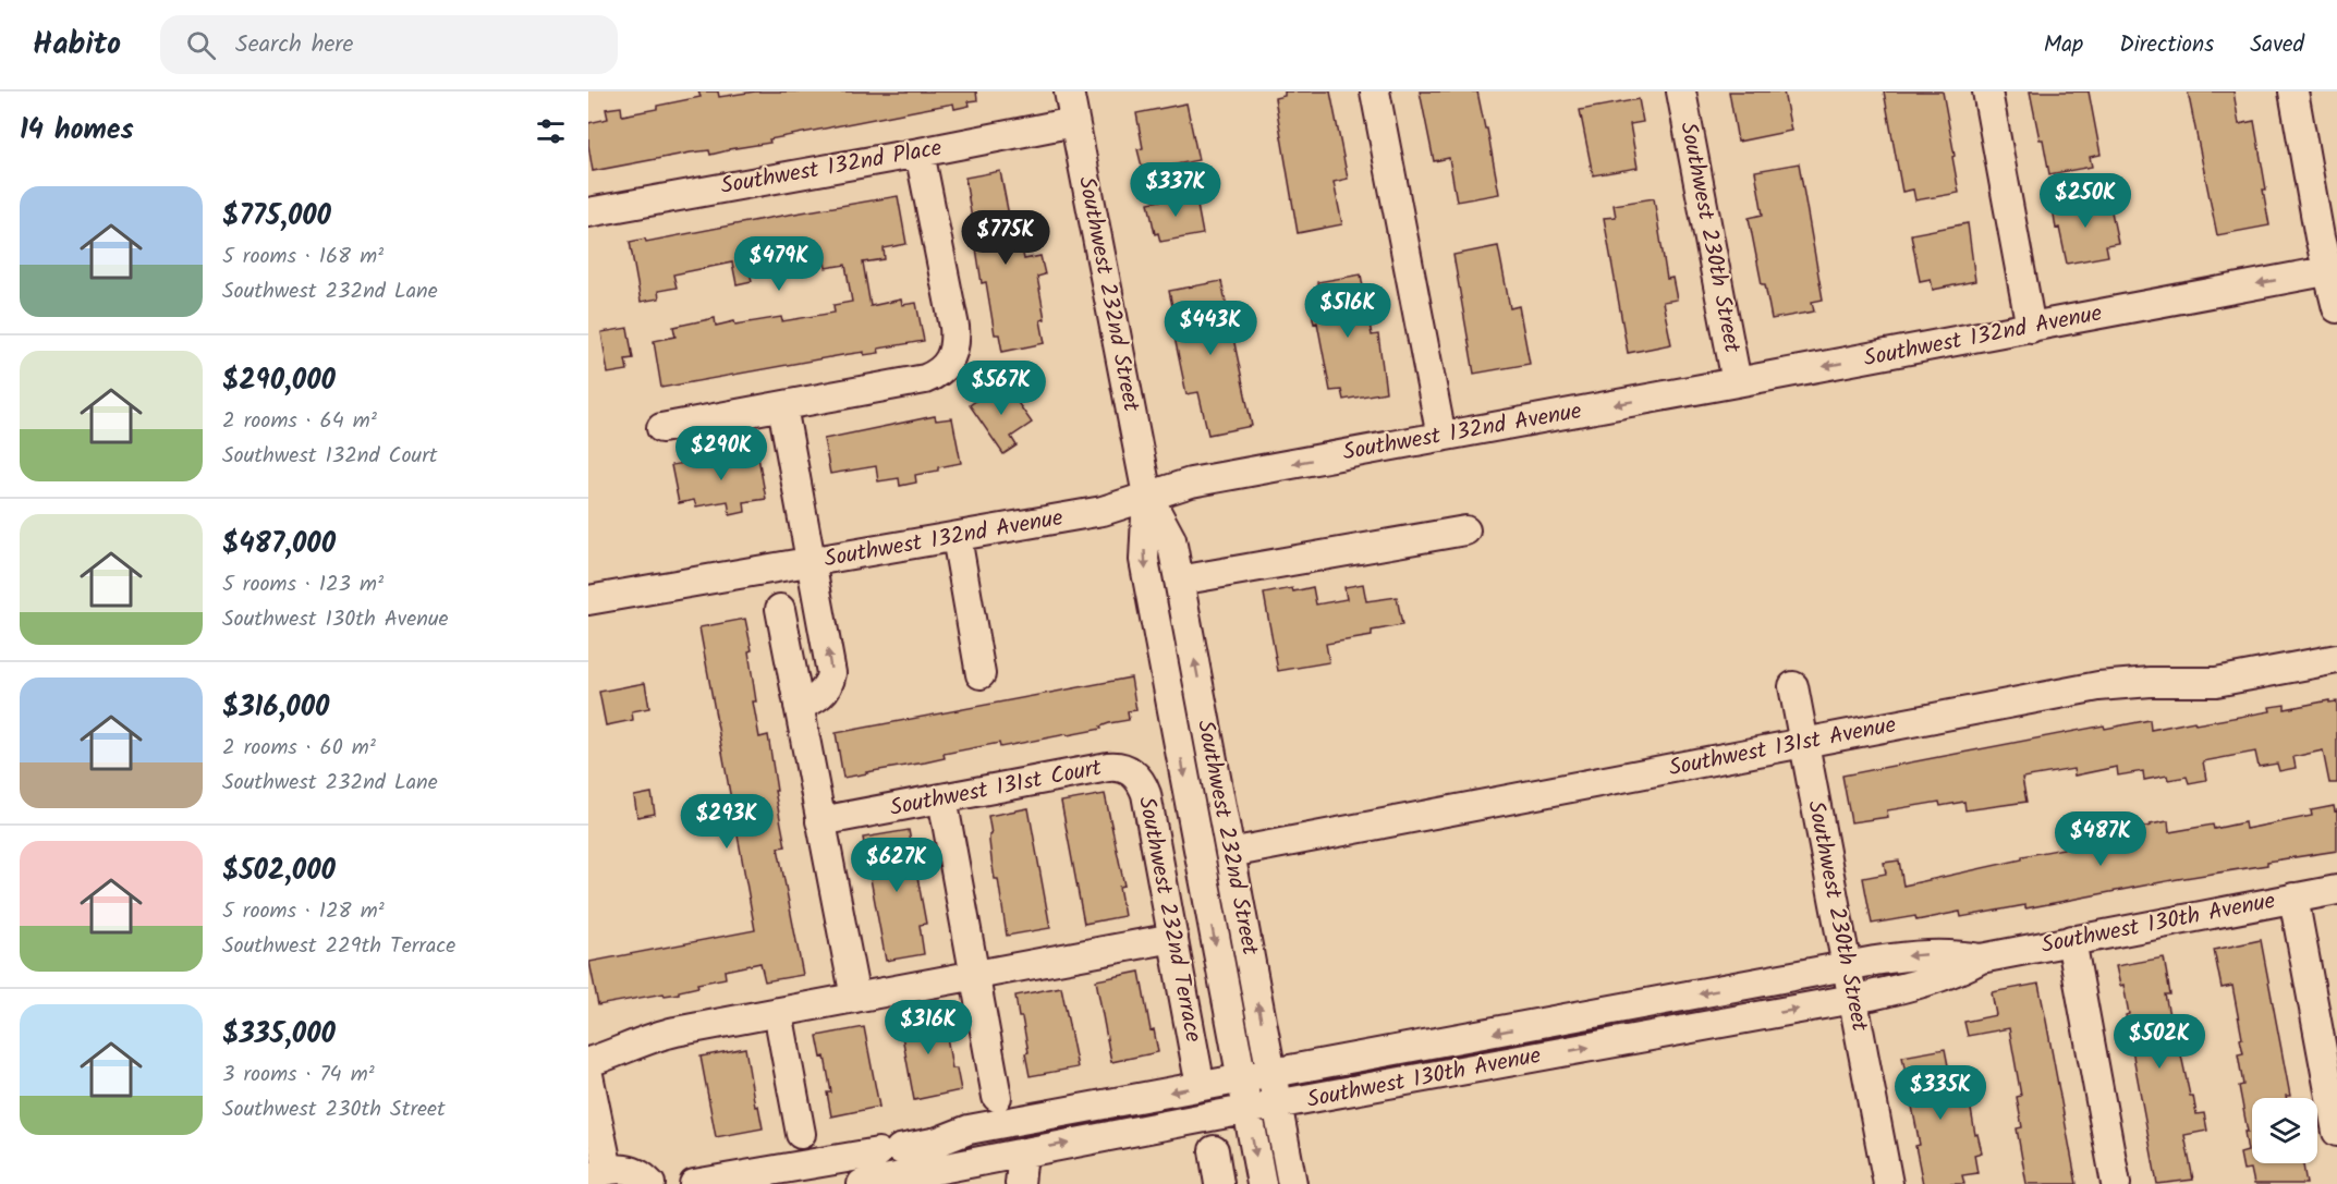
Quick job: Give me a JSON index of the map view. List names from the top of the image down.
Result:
{
  "streets": {
    "street": [
      "Southwest 132nd Place",
      "Southwest 230th Street",
      "Southwest 232nd Street",
      "Southwest 132nd Avenue",
      "Southwest 131st Avenue",
      "Southwest 131st Court",
      "Southwest 232nd Terrace",
      "Southwest 130th Avenue"
    ]
  },
  "crossings": [
    ["Southwest 132nd Place", "Southwest 232nd Street"],
    ["Southwest 230th Street", "Southwest 132nd Avenue"],
    ["Southwest 230th Street", "Southwest 131st Avenue"],
    ["Southwest 230th Street", "Southwest 130th Avenue"],
    ["Southwest 232nd Street", "Southwest 132nd Avenue"],
    ["Southwest 232nd Street", "Southwest 131st Avenue"],
    ["Southwest 232nd Street", "Southwest 130th Avenue"],
    ["Southwest 131st Court", "Southwest 232nd Terrace"]
  ],
  "one_way": ["Southwest 132nd Avenue"],
  "page": {
    "header": "Habito",
    "search": "Search here",
    "nav": ["Map", "Directions", "Saved"],
    "heading": "14 homes",
    "price": [
      "$337K",
      "$250K",
      "$775K",
      "$479K",
      "$516K",
      "$443K",
      "$567K",
      "$290K",
      "$293K",
      "$487K",
      "$627K",
      "$316K",
      "$502K",
      "$335K"
    ],
    "list": [
      {
        "name": "$775,000",
        "note": "5 rooms · 168 m² · Southwest 232nd Lane"
      },
      {
        "name": "$290,000",
        "note": "2 rooms · 64 m² · Southwest 132nd Court"
      },
      {
        "name": "$487,000",
        "note": "5 rooms · 123 m² · Southwest 130th Avenue"
      },
      {
        "name": "$316,000",
        "note": "2 rooms · 60 m² · Southwest 232nd Lane"
      },
      {
        "name": "$502,000",
        "note": "5 rooms · 128 m² · Southwest 229th Terrace"
      },
      {
        "name": "$335,000",
        "note": "3 rooms · 74 m² · Southwest 230th Street"
      }
    ]
  }
}
